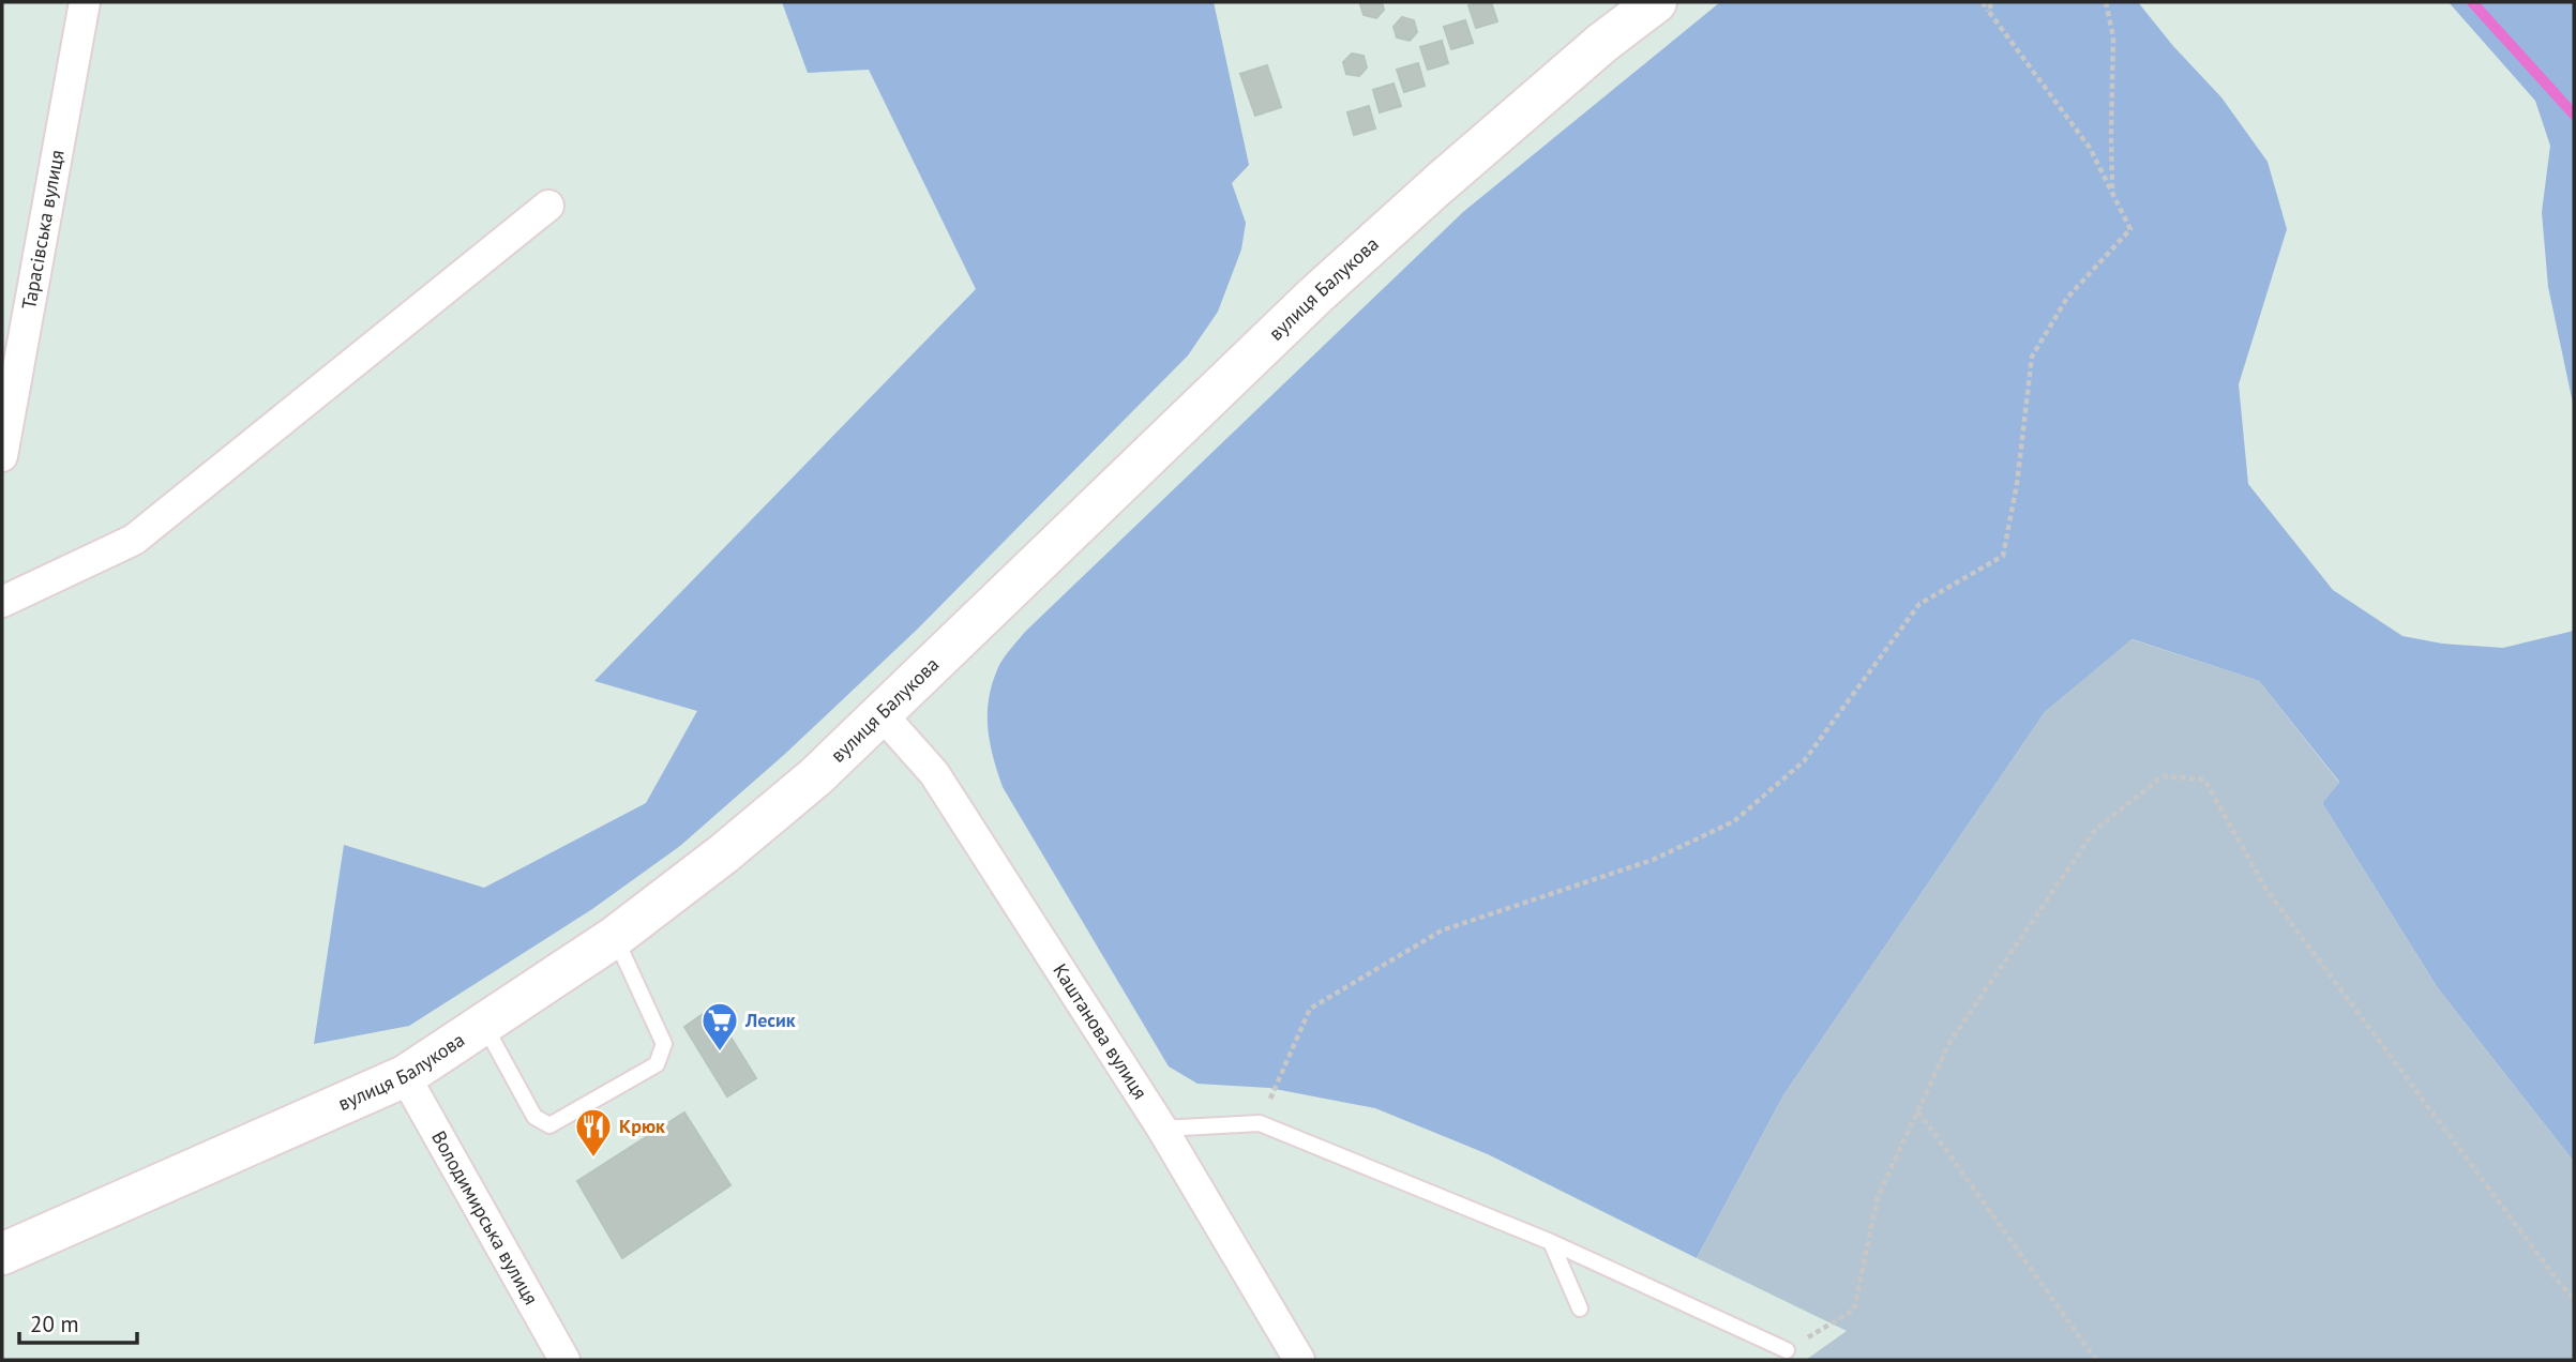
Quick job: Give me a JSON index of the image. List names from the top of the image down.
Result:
{
  "streets": {
    "main road": ["вулиця Балукова"],
    "street": ["Тарасівська вулиця", "Каштанова вулиця", "Володимирська вулиця"]
  },
  "crossings": [
    ["вулиця Балукова", "Каштанова вулиця"],
    ["вулиця Балукова", "Володимирська вулиця"]
  ],
  "places": {
    "supermarket": ["Лесик"],
    "restaurant": ["Крюк"]
  },
  "scale_bar": "20 m"
}
